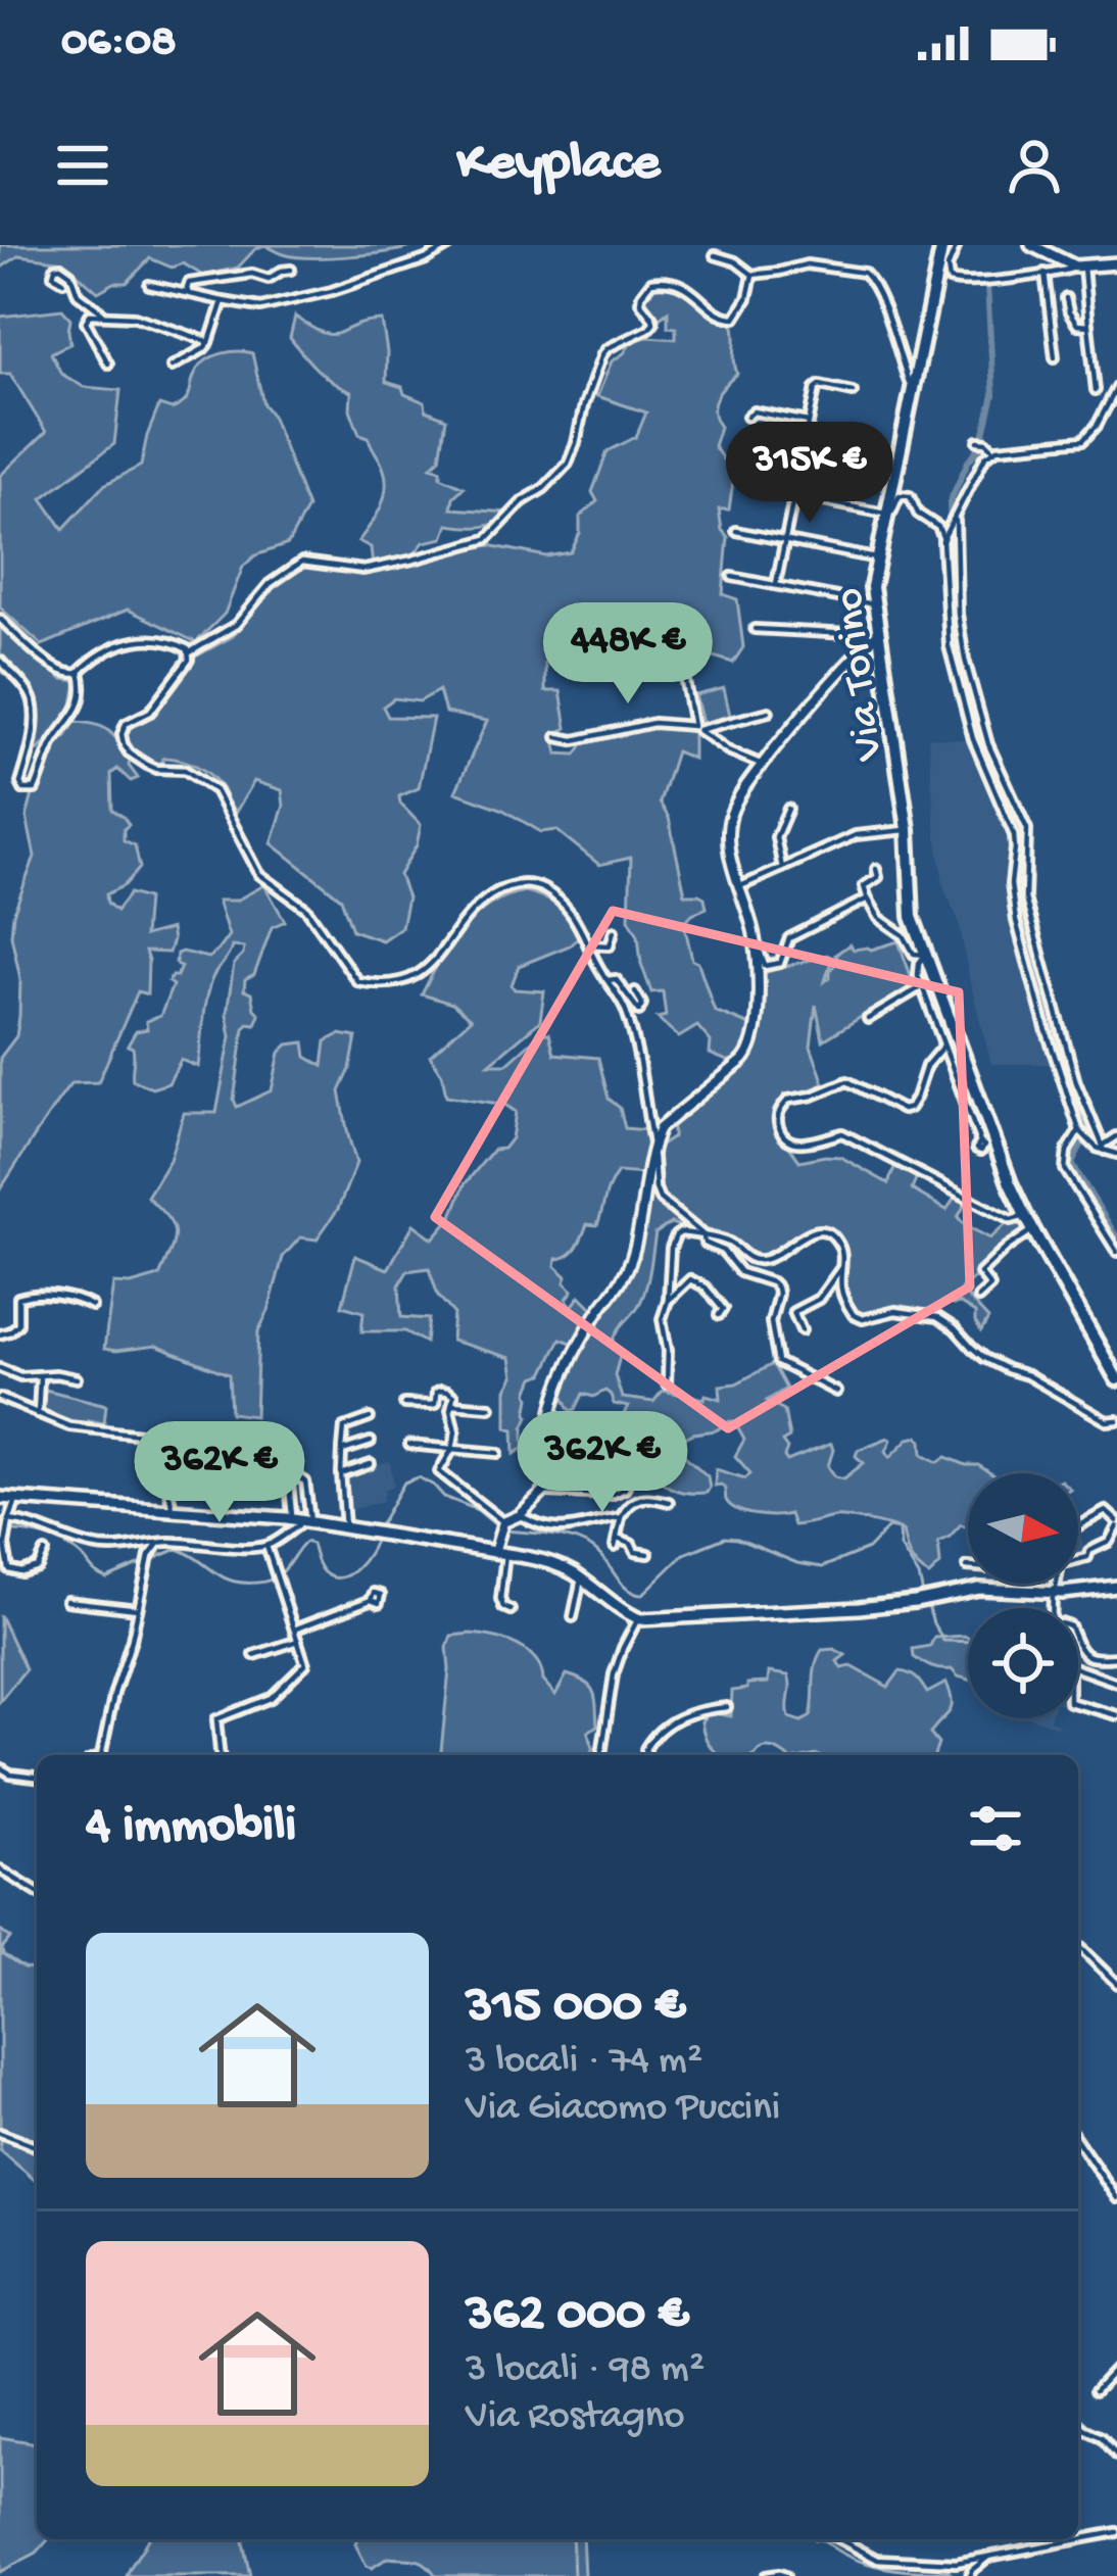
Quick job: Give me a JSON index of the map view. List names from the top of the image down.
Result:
{
  "streets": {
    "main road": ["Via Torino"]
  },
  "north": "right",
  "page": {
    "status": "06:08",
    "header": "Keyplace",
    "price": [
      "315K €",
      "448K €",
      "362K €",
      "362K €"
    ],
    "heading": "4 immobili",
    "list": [
      {
        "name": "315 000 €",
        "note": "3 locali · 74 m² · Via Giacomo Puccini"
      },
      {
        "name": "362 000 €",
        "note": "3 locali · 98 m² · Via Rostagno"
      }
    ]
  }
}
